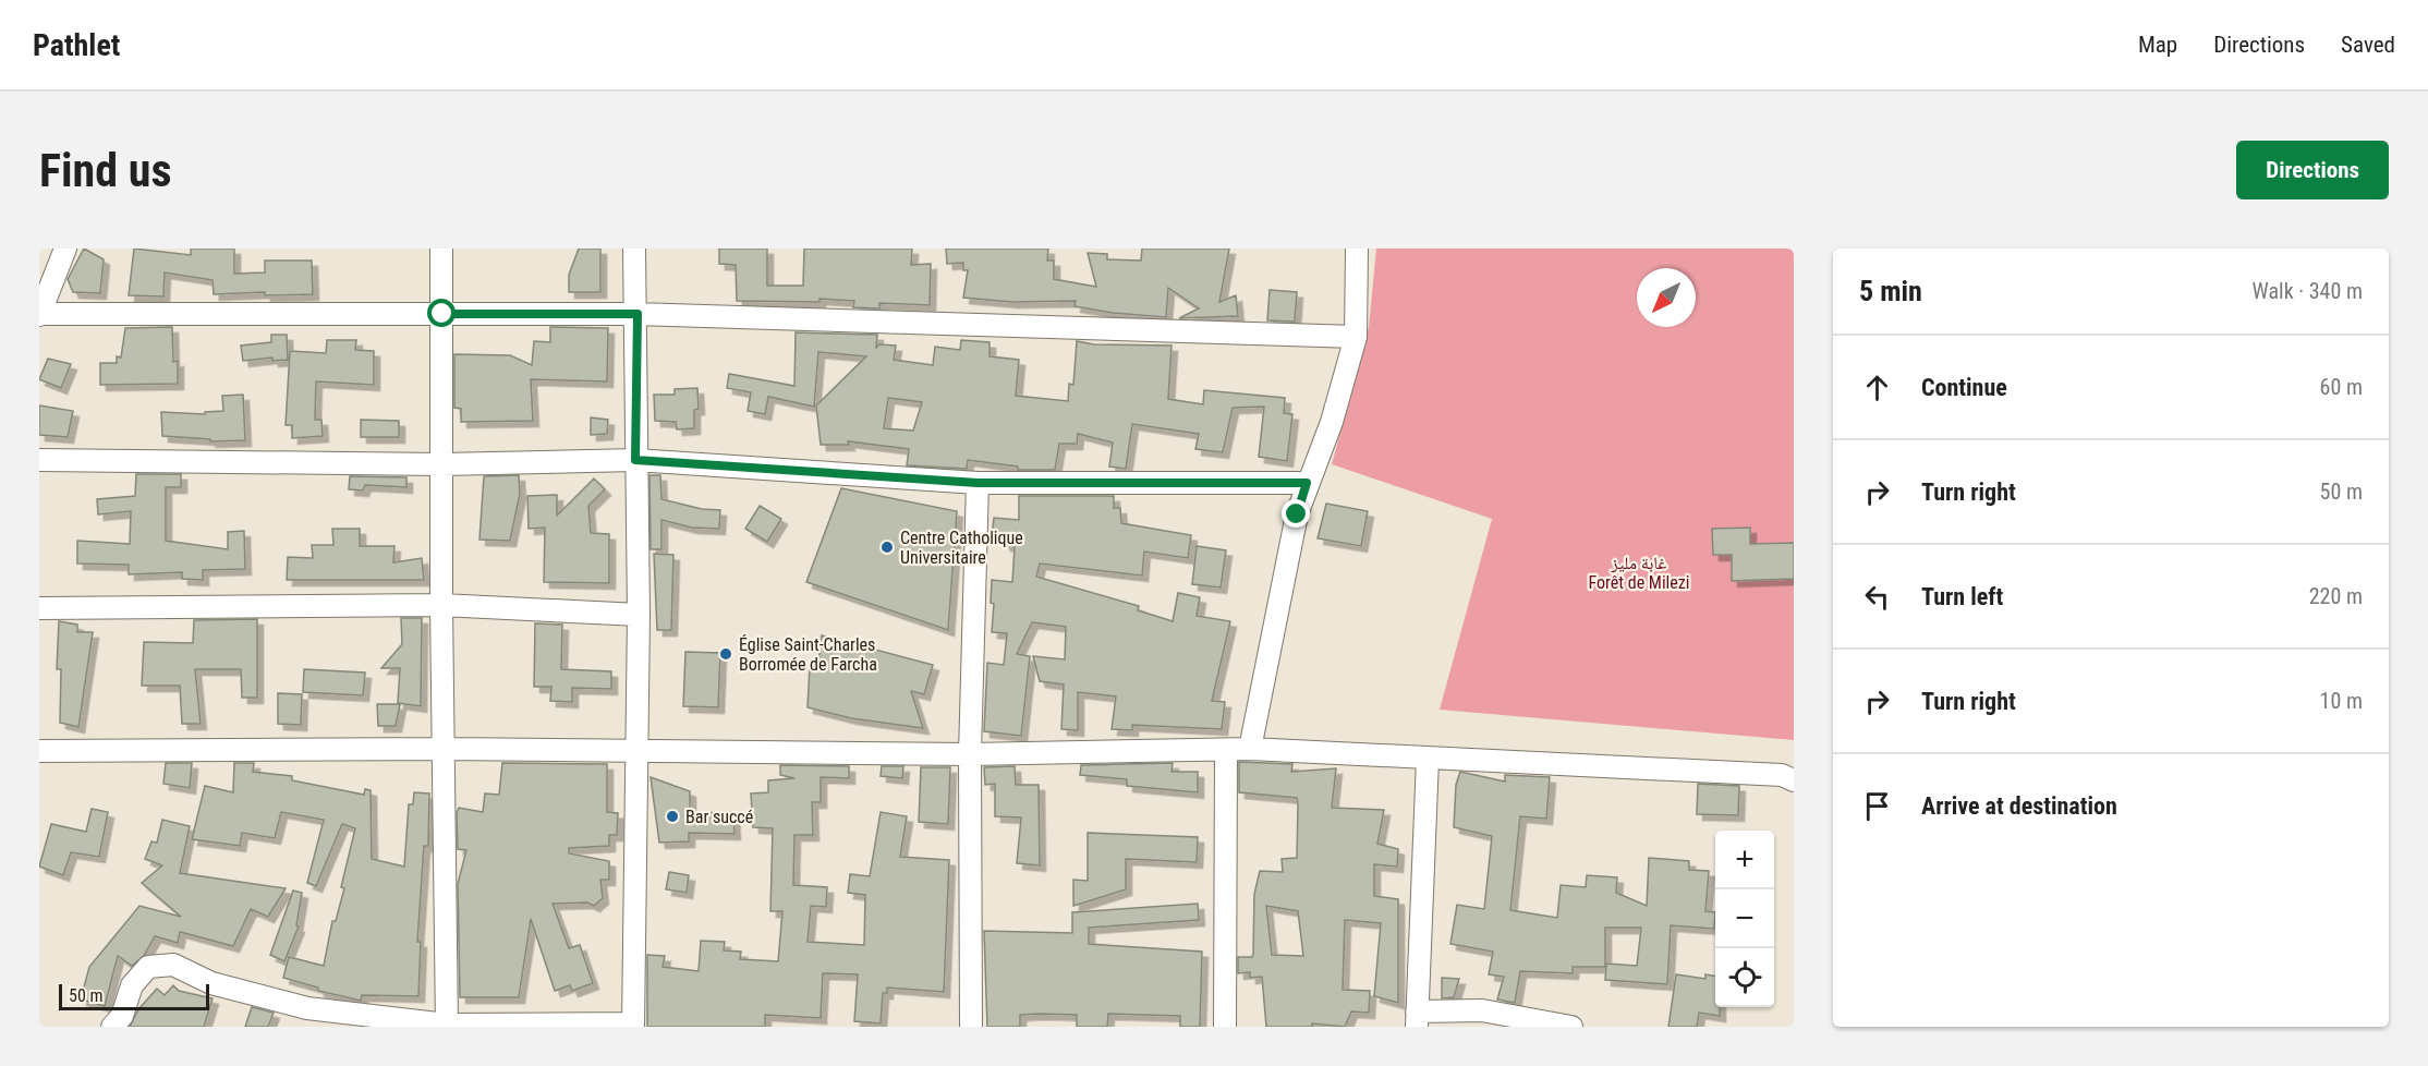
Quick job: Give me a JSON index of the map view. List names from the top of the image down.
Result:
{
  "parks": ["غابة مليز Forêt de Milezi"],
  "places": ["Centre Catholique Universitaire", "Église Saint-Charles Borromée de Farcha", "Bar succé"],
  "scale_bar": "50 m",
  "north": "bottom left",
  "page": {
    "header": "Pathlet",
    "nav": ["Map", "Directions", "Saved"],
    "buttons": "Directions",
    "title": "Find us",
    "heading": ["5 min", "Walk · 340 m"],
    "list": [
      ["Continue", "60 m"],
      ["Turn right", "50 m"],
      ["Turn left", "220 m"],
      ["Turn right", "10 m"],
      "Arrive at destination"
    ],
    "map_buttons": ["+", "−"],
    "scale": "50 m"
  }
}
